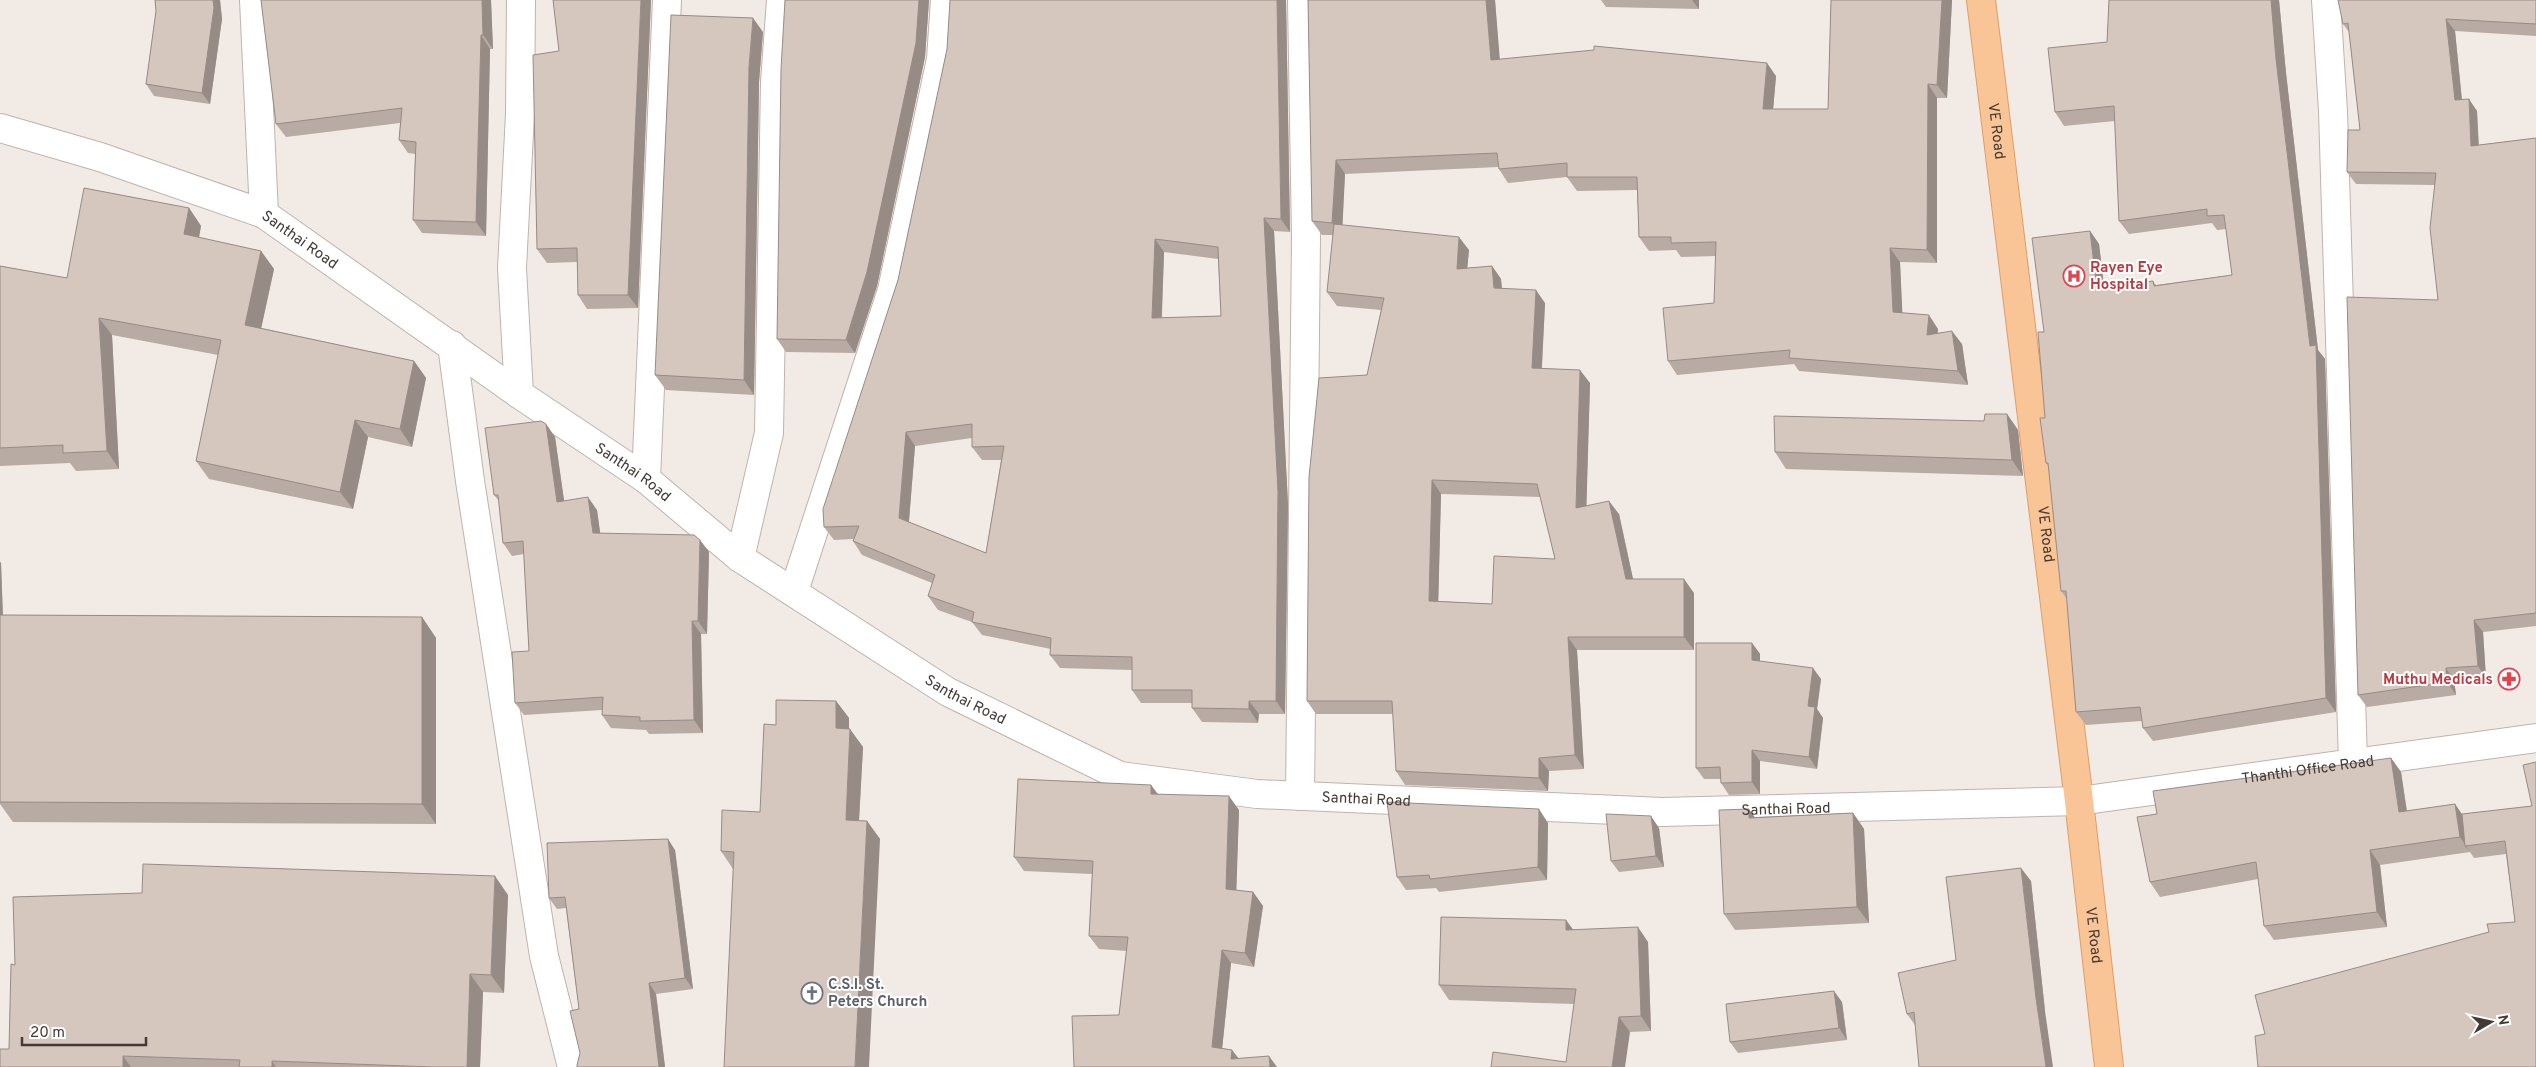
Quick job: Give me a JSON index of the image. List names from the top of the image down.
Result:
{
  "streets": {
    "main road": ["VE Road"],
    "street": ["Santhai Road", "Thanthi Office Road"]
  },
  "crossings": [
    ["VE Road", "Santhai Road"],
    ["VE Road", "Thanthi Office Road"],
    ["Santhai Road", "Thanthi Office Road"]
  ],
  "places": {
    "hospital": ["Rayen Eye Hospital"],
    "pharmacy": ["Muthu Medicals"],
    "church": ["C.S.I. St. Peters Church"]
  },
  "scale_bar": "20 m",
  "north": "right"
}
